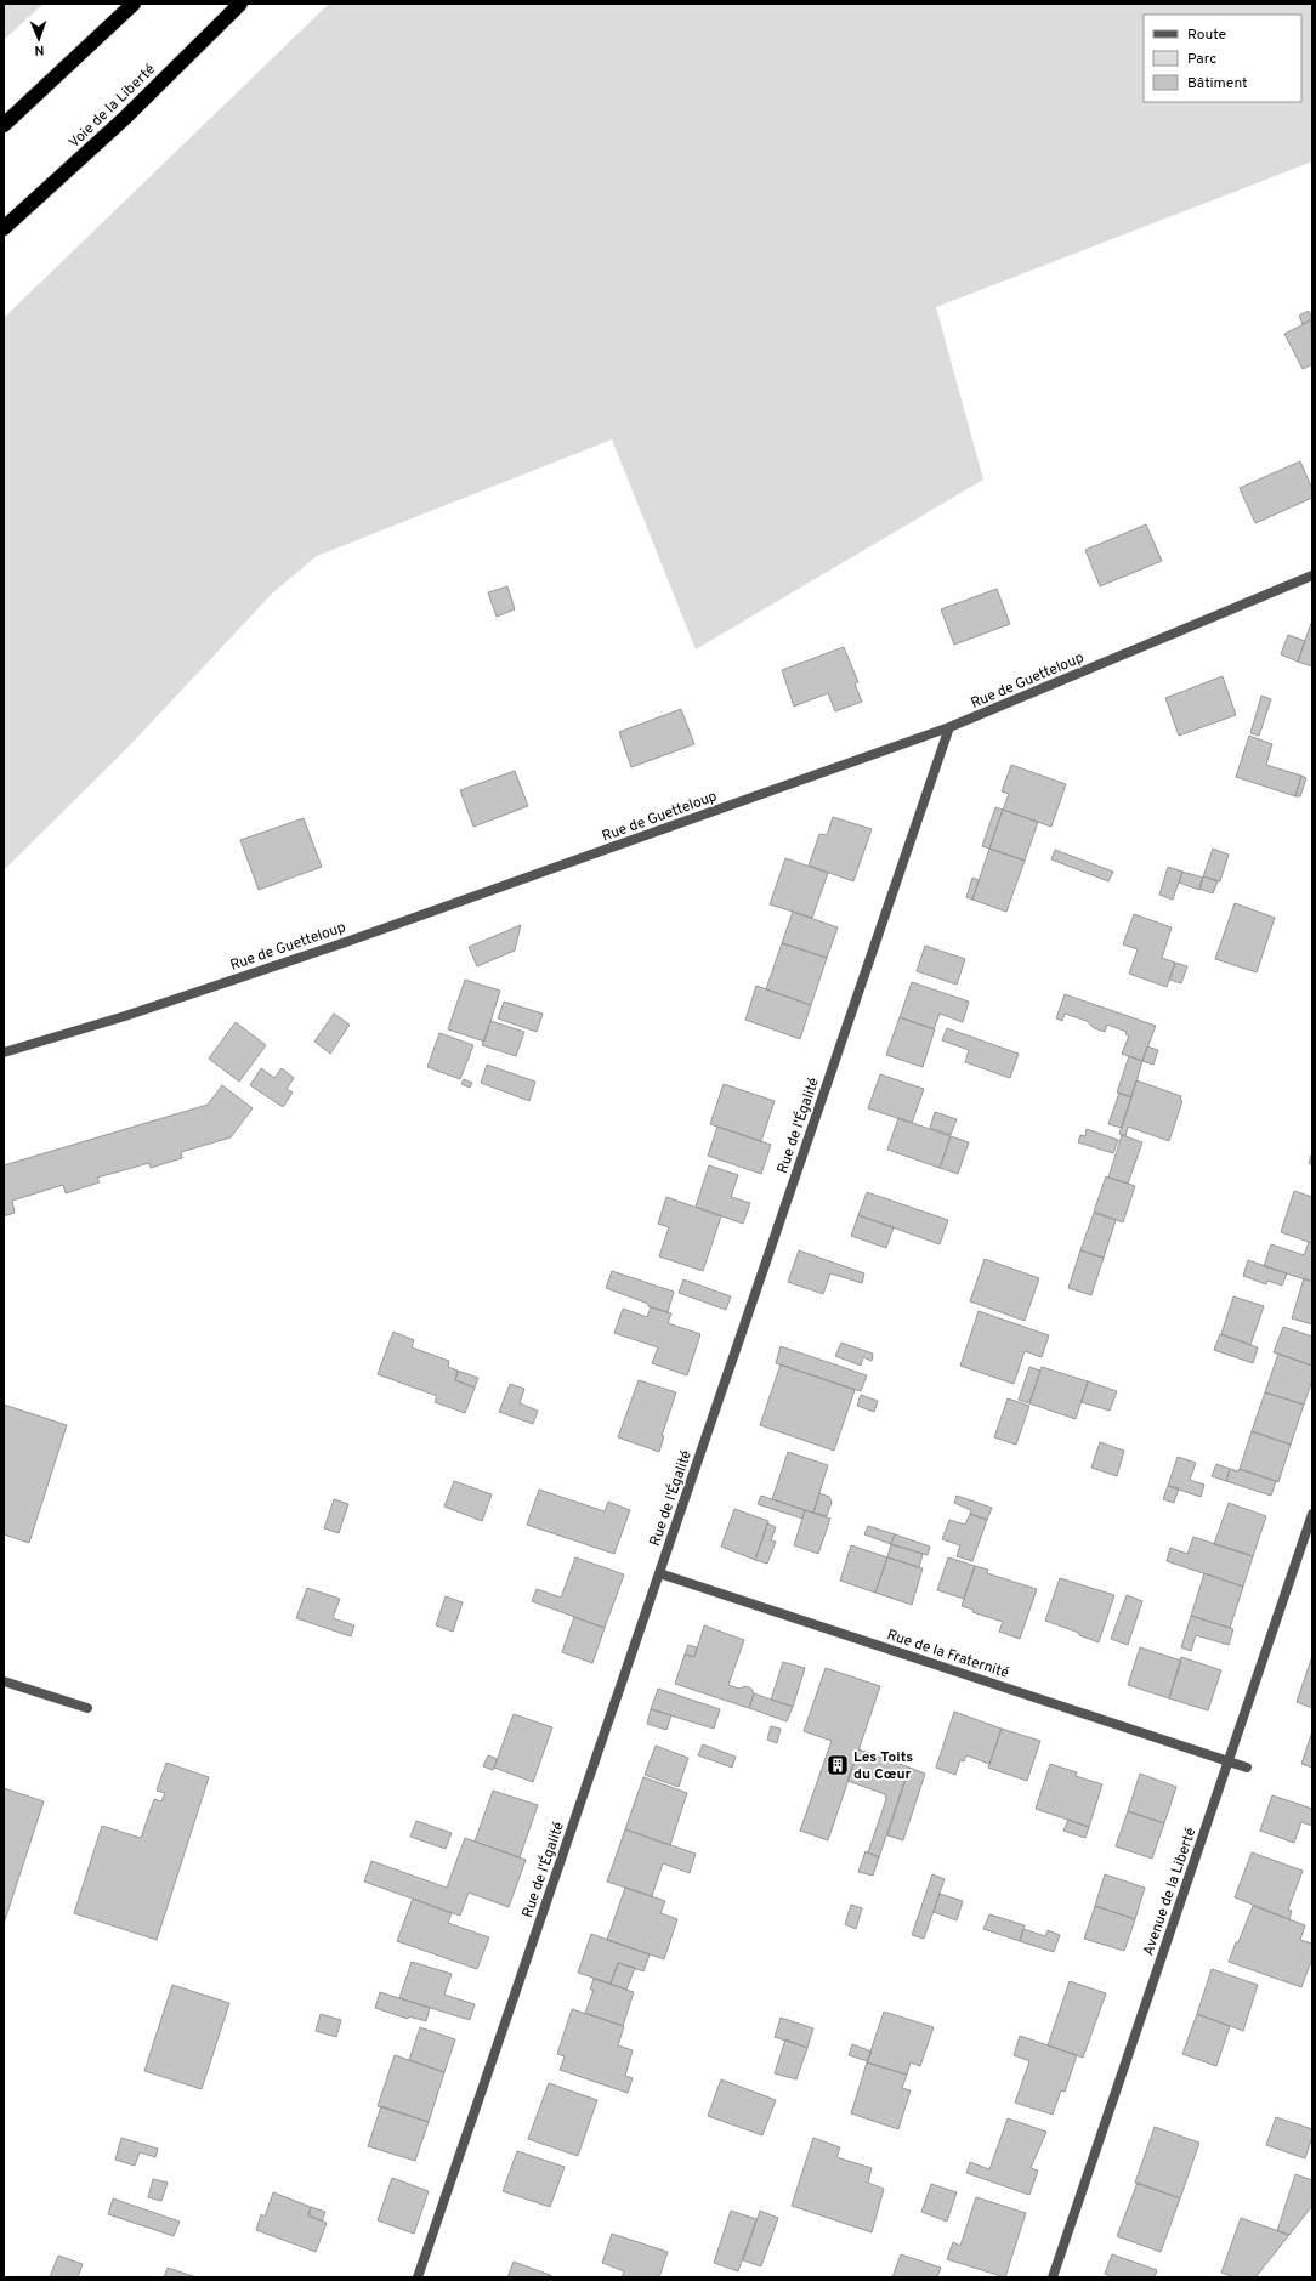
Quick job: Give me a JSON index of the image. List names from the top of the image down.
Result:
{
  "streets": {
    "highway": ["Voie de la Liberté"],
    "street": [
      "Rue de Guetteloup",
      "Rue de l'Égalité",
      "Rue de la Fraternité",
      "Avenue de la Liberté"
    ]
  },
  "crossings": [
    ["Rue de Guetteloup", "Rue de l'Égalité"],
    ["Rue de l'Égalité", "Rue de la Fraternité"],
    ["Rue de la Fraternité", "Avenue de la Liberté"]
  ],
  "places": {
    "building": ["Les Toits du Cœur"]
  },
  "legend": ["Route", "Parc", "Bâtiment"],
  "north": "bottom"
}
